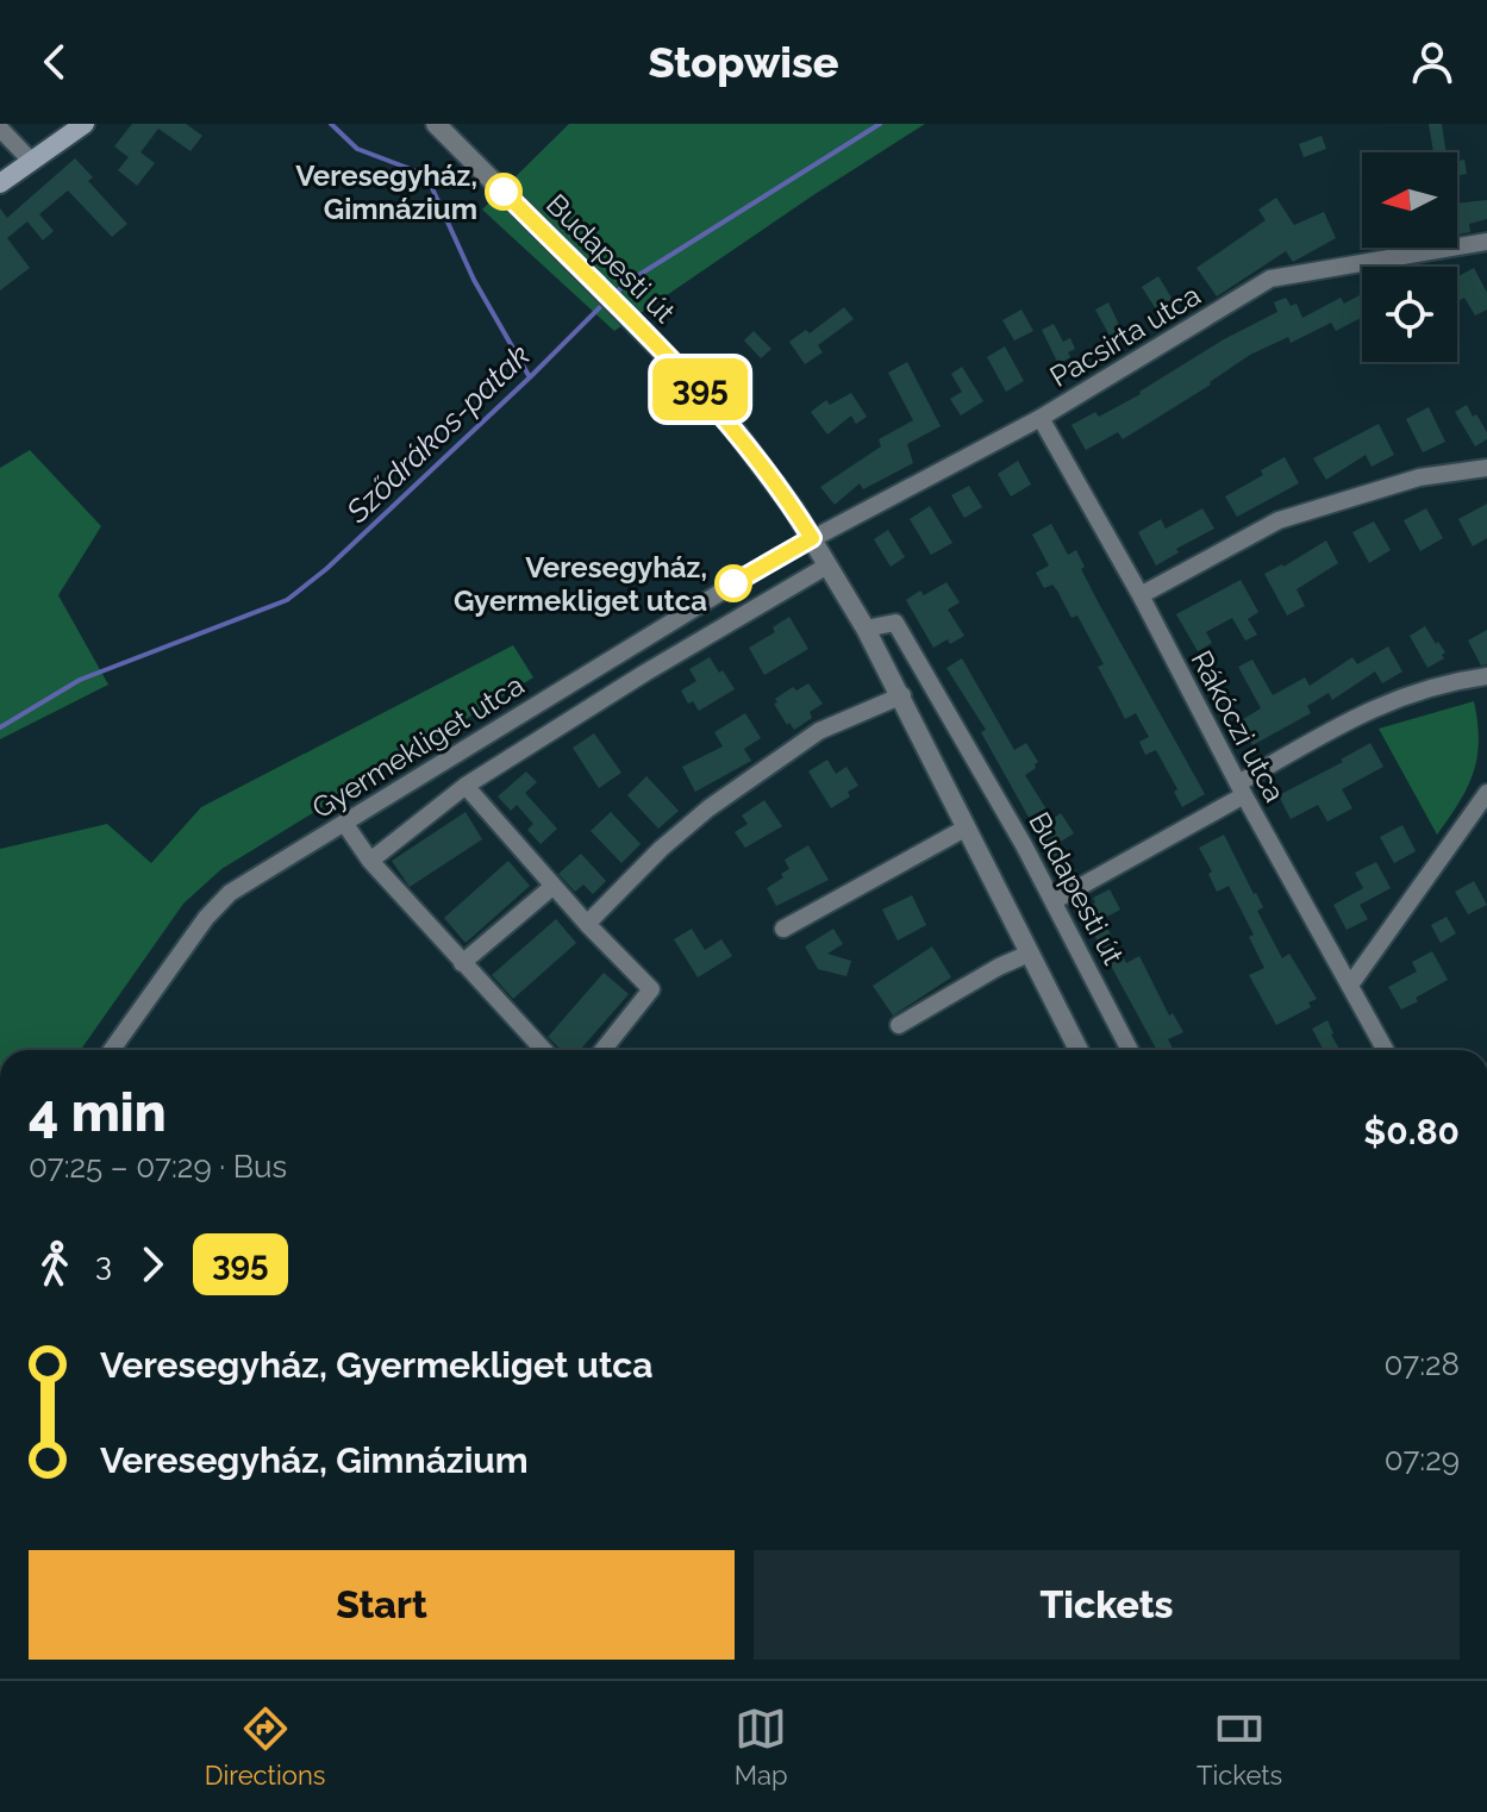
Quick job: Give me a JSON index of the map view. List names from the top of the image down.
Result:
{
  "streets": {
    "street": [
      "Budapesti út",
      "Pacsirta utca",
      "Rákóczi utca",
      "Gyermekliget utca"
    ]
  },
  "crossings": [
    ["Budapesti út", "Pacsirta utca"],
    ["Budapesti út", "Gyermekliget utca"],
    ["Pacsirta utca", "Rákóczi utca"],
    ["Pacsirta utca", "Gyermekliget utca"]
  ],
  "water": ["Sződrákos-patak"],
  "places": ["Veresegyház, Gimnázium", "Veresegyház, Gyermekliget utca"],
  "lines": ["bus line 395"],
  "north": "left",
  "page": {
    "header": "Stopwise",
    "on_map": "395",
    "heading": ["4 min", "07:25 – 07:29 · Bus", "$0.80"],
    "legs": ["3", "395"],
    "list": [
      {
        "name": "Veresegyház, Gyermekliget utca",
        "value": "07:28"
      },
      {
        "name": "Veresegyház, Gimnázium",
        "value": "07:29"
      }
    ],
    "buttons": ["Start", "Tickets"],
    "tabs": ["Directions", "Map", "Tickets"]
  }
}
